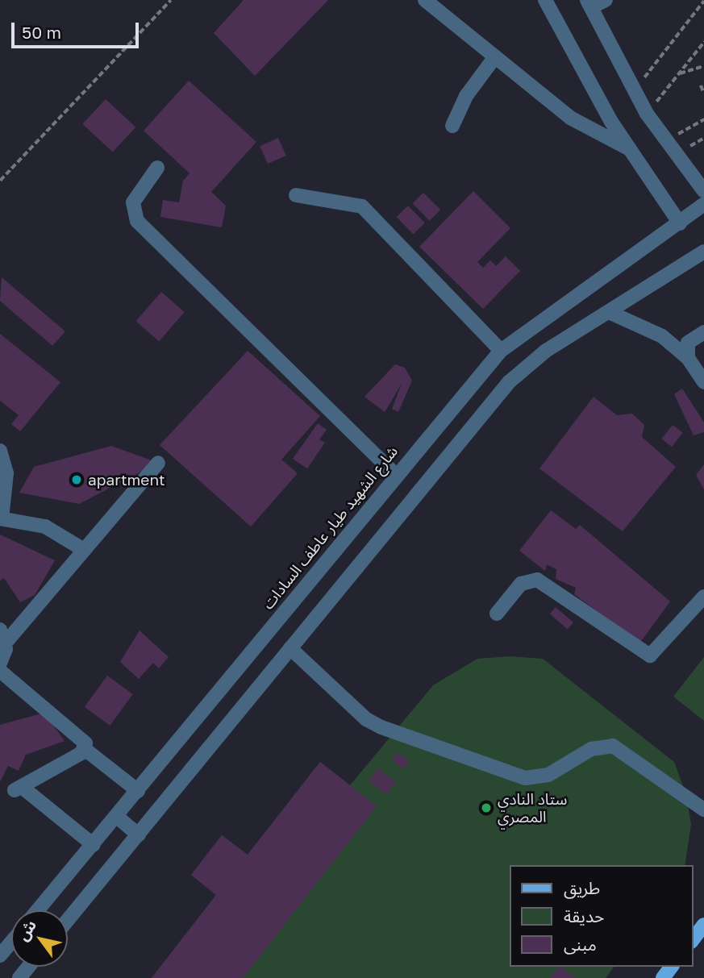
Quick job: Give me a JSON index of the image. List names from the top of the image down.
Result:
{
  "streets": {
    "street": ["شارع الشهيد طيار عاطف السادات"]
  },
  "places": ["apartment", "ستاد النادي المصري"],
  "legend": ["طريق", "حديقة", "مبنى"],
  "scale_bar": "50 m",
  "north": "top left"
}
